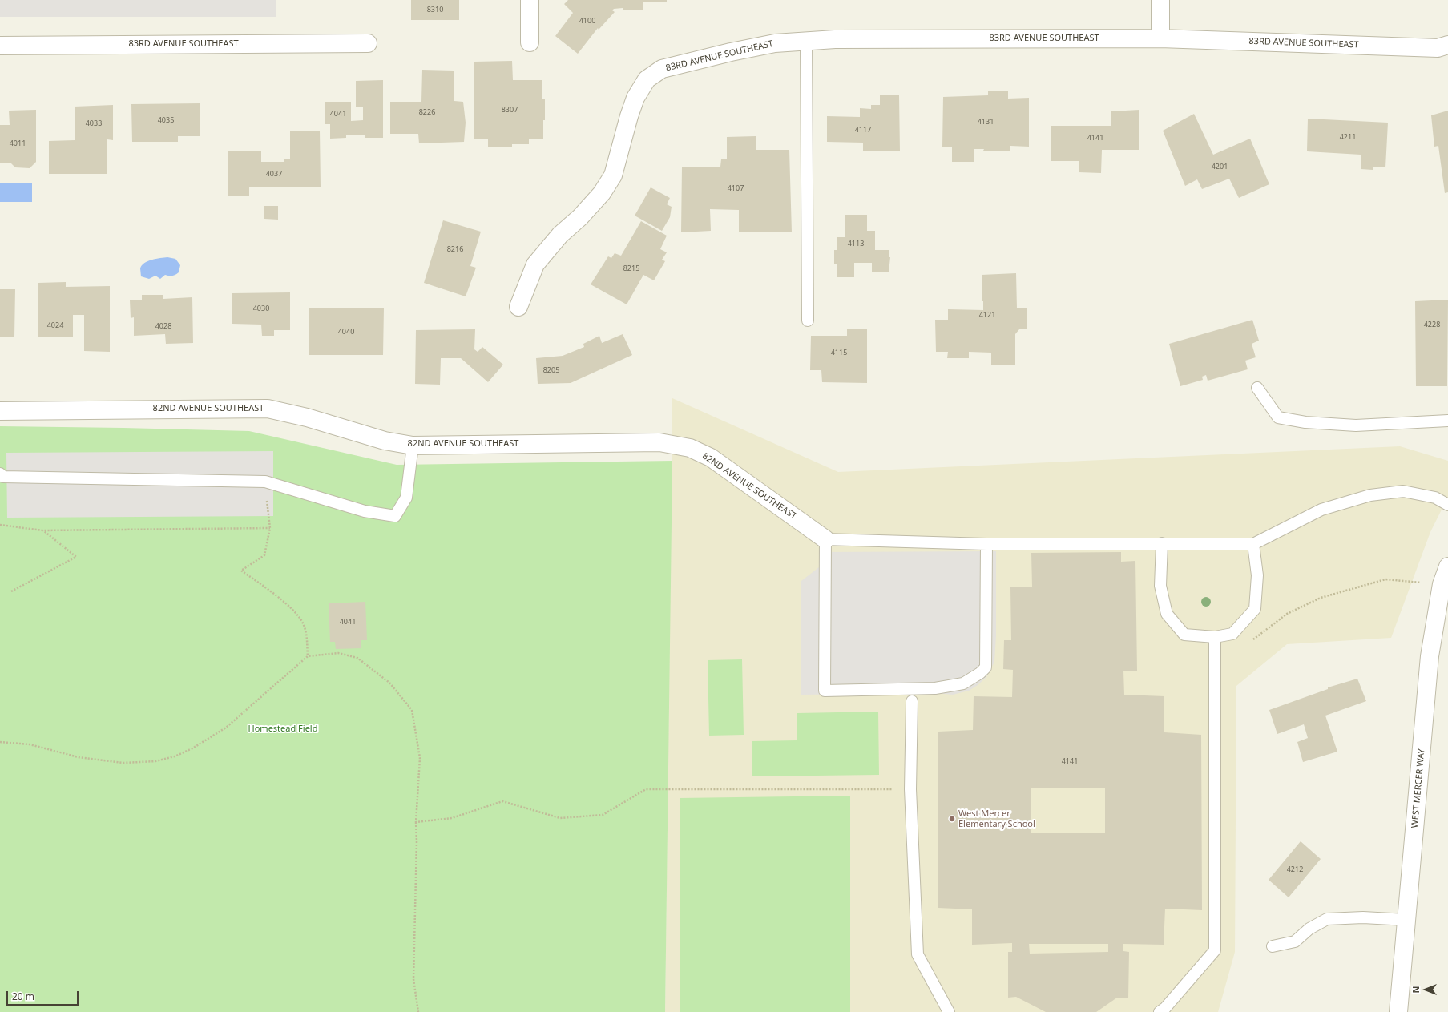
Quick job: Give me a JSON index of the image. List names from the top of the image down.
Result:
{
  "streets": {
    "street": ["83RD AVENUE SOUTHEAST", "82ND AVENUE SOUTHEAST", "WEST MERCER WAY"]
  },
  "parks": ["Homestead Field"],
  "places": ["West Mercer Elementary School"],
  "house_numbers": [
    "8310",
    "4100",
    "8307",
    "8226",
    "4041",
    "4035",
    "4131",
    "4033",
    "4117",
    "4211",
    "4141",
    "4011",
    "4201",
    "4037",
    "4107",
    "4113",
    "8216",
    "8215",
    "4030",
    "4121",
    "4228",
    "4024",
    "4028",
    "4040",
    "4115",
    "8205",
    "4041",
    "4141",
    "4212"
  ],
  "scale_bar": "20 m",
  "north": "left"
}
